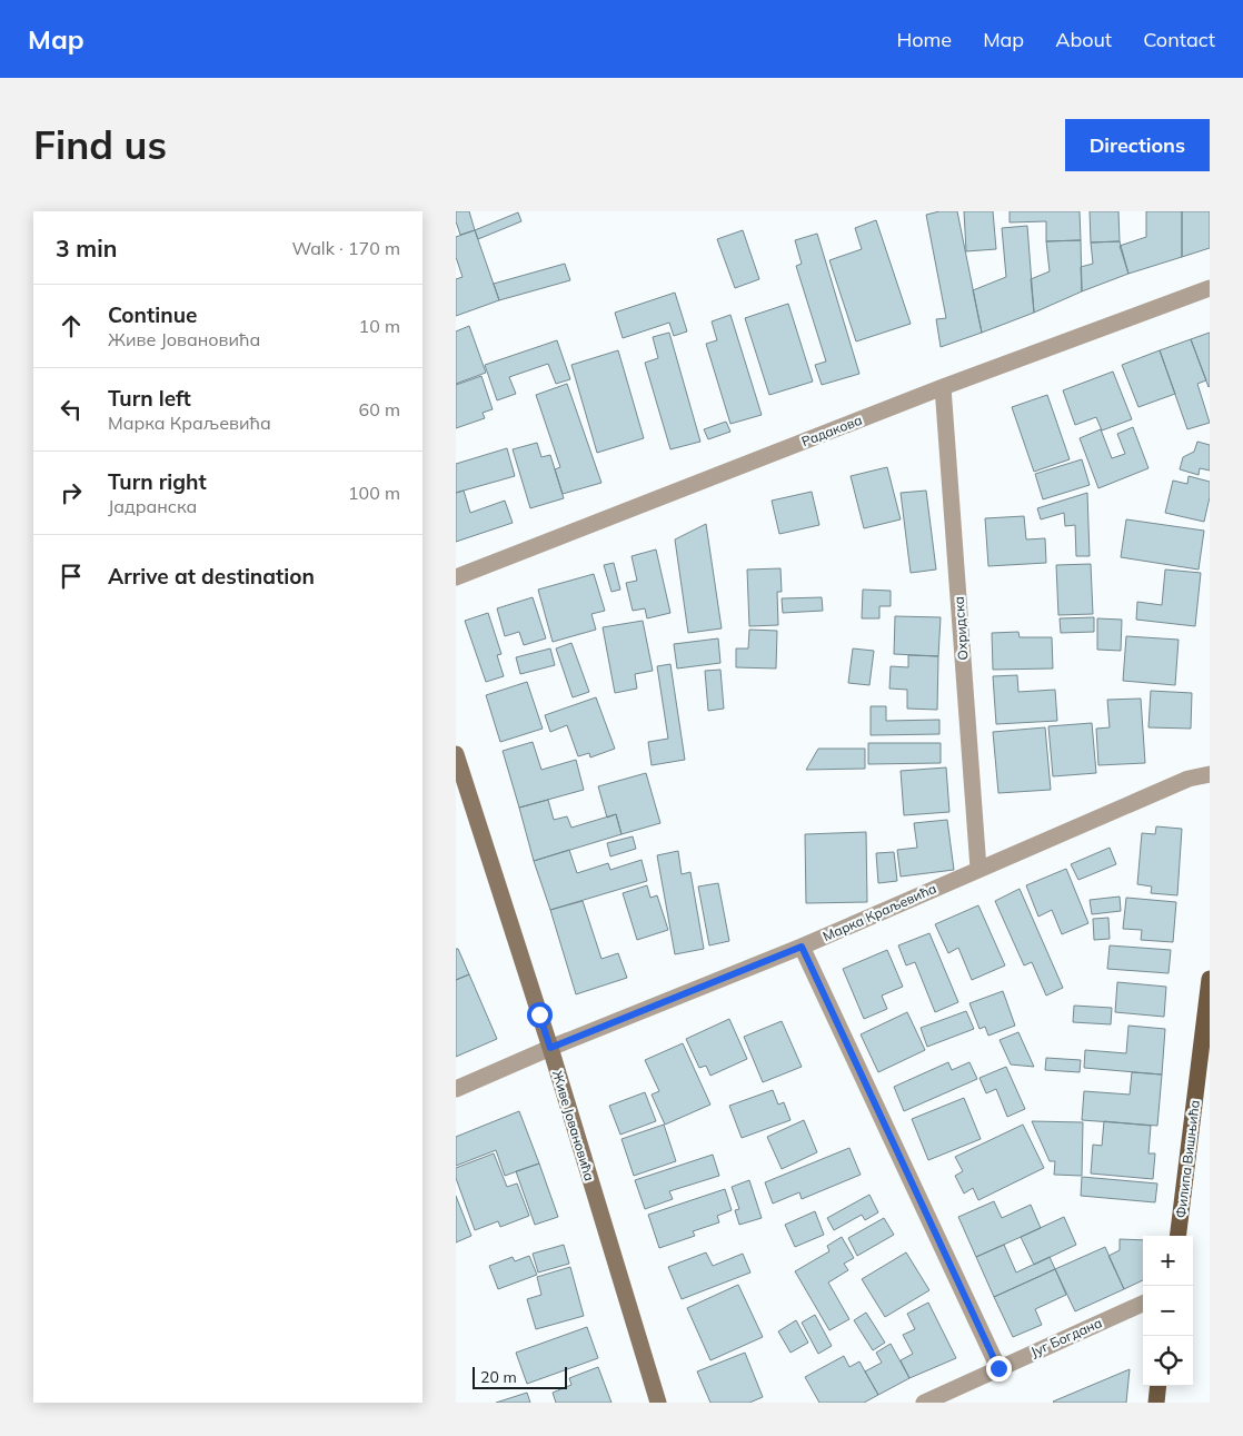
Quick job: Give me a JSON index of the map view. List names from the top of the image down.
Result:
{
  "streets": {
    "main road": ["Филипа Вишњића"],
    "street": [
      "Радакова",
      "Охридска",
      "Марка Краљевића",
      "Живе Јовановића",
      "Југ Богдана"
    ]
  },
  "crossings": [
    ["Радакова", "Охридска"],
    ["Охридска", "Марка Краљевића"],
    ["Марка Краљевића", "Живе Јовановића"]
  ],
  "scale_bar": "20 m",
  "page": {
    "header": "Map",
    "nav": [
      "Home",
      "Map",
      "About",
      "Contact"
    ],
    "buttons": "Directions",
    "title": "Find us",
    "heading": ["3 min", "Walk · 170 m"],
    "list": [
      ["Continue", "Живе Јовановића", "10 m"],
      ["Turn left", "Марка Краљевића", "60 m"],
      ["Turn right", "Јадранска", "100 m"],
      "Arrive at destination"
    ],
    "map_buttons": ["+", "−"],
    "scale": "20 m"
  }
}
